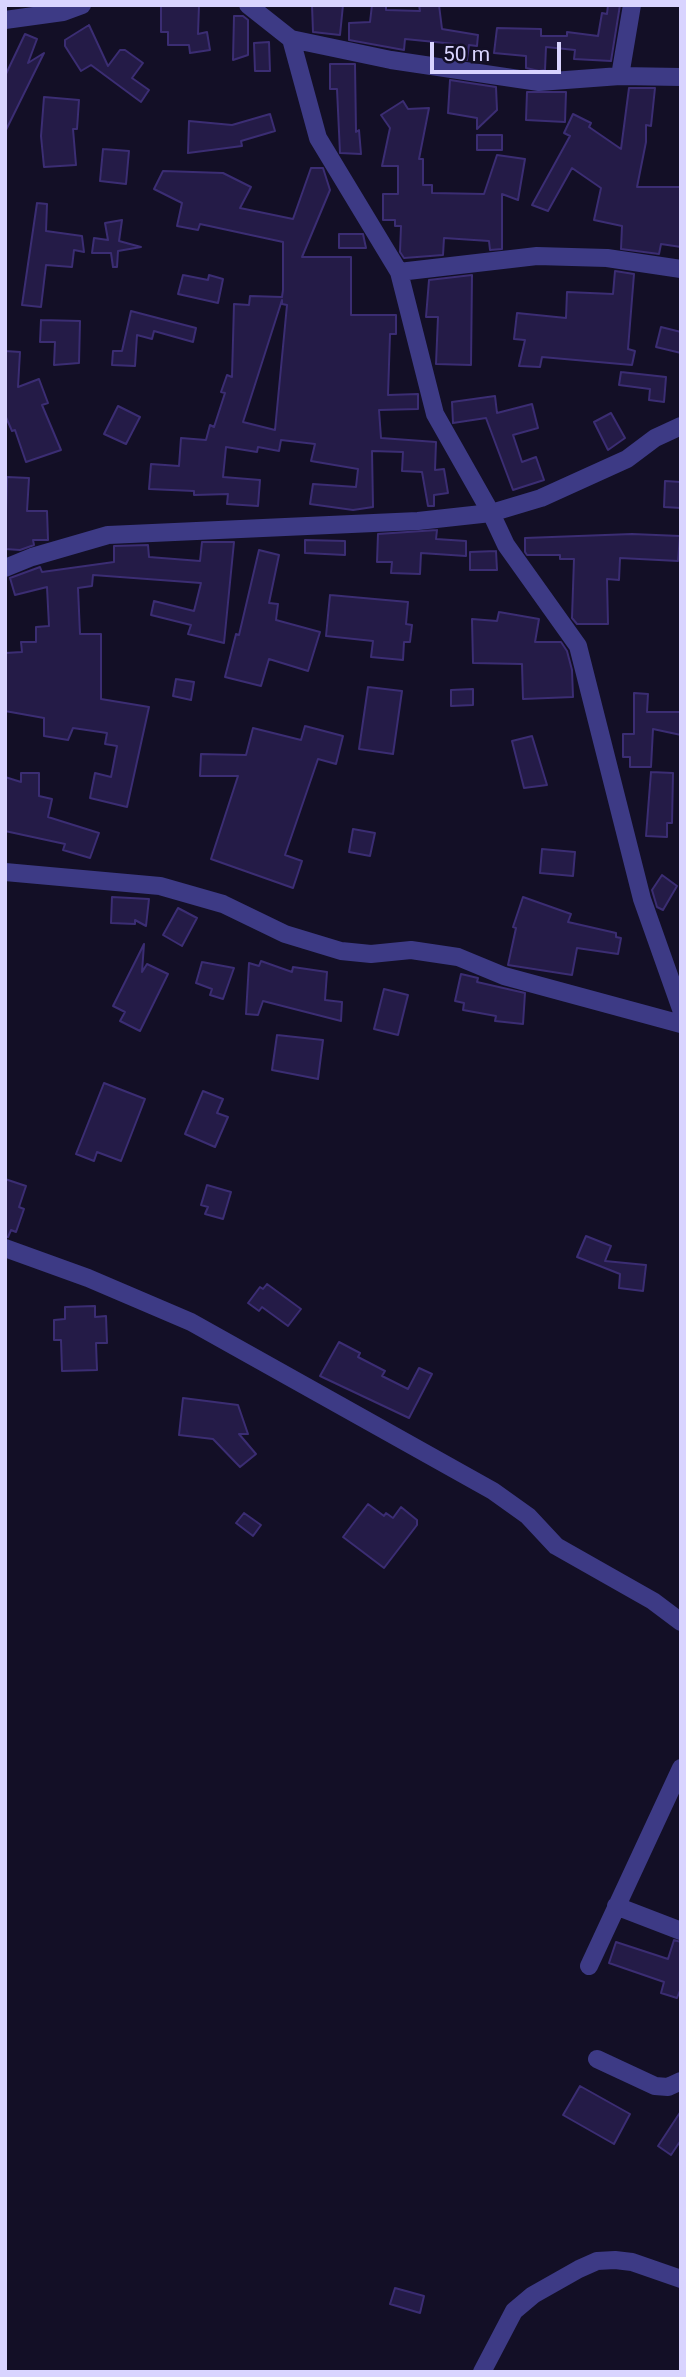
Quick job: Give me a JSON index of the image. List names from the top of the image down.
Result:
{
  "scale_bar": "50 m"
}
